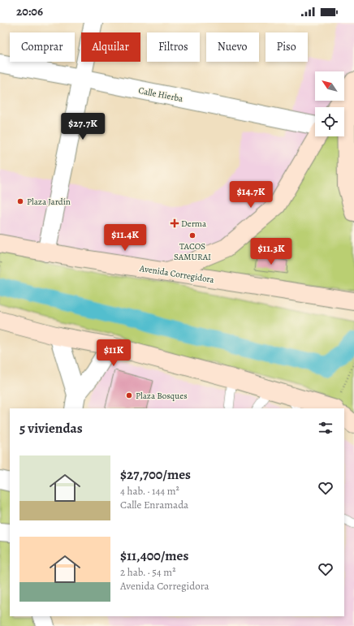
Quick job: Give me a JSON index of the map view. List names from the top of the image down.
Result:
{
  "streets": {
    "main road": ["Avenida Corregidora"],
    "street": ["Calle Hierba"]
  },
  "places": {
    "other": ["Plaza Jardín", "TACOS SAMURAI", "Plaza Bosques"],
    "health": ["Derma"]
  },
  "north": "top left",
  "page": {
    "status": "20:06",
    "chip": [
      "Comprar",
      "Alquilar",
      "Filtros",
      "Nuevo",
      "Piso"
    ],
    "price": [
      "$27.7K",
      "$14.7K",
      "$11.4K",
      "$11.3K",
      "$11K"
    ],
    "heading": "5 viviendas",
    "list": [
      {
        "name": "$27,700/mes",
        "note": "4 hab. · 144 m² · Calle Enramada"
      },
      {
        "name": "$11,400/mes",
        "note": "2 hab. · 54 m² · Avenida Corregidora"
      }
    ]
  }
}
